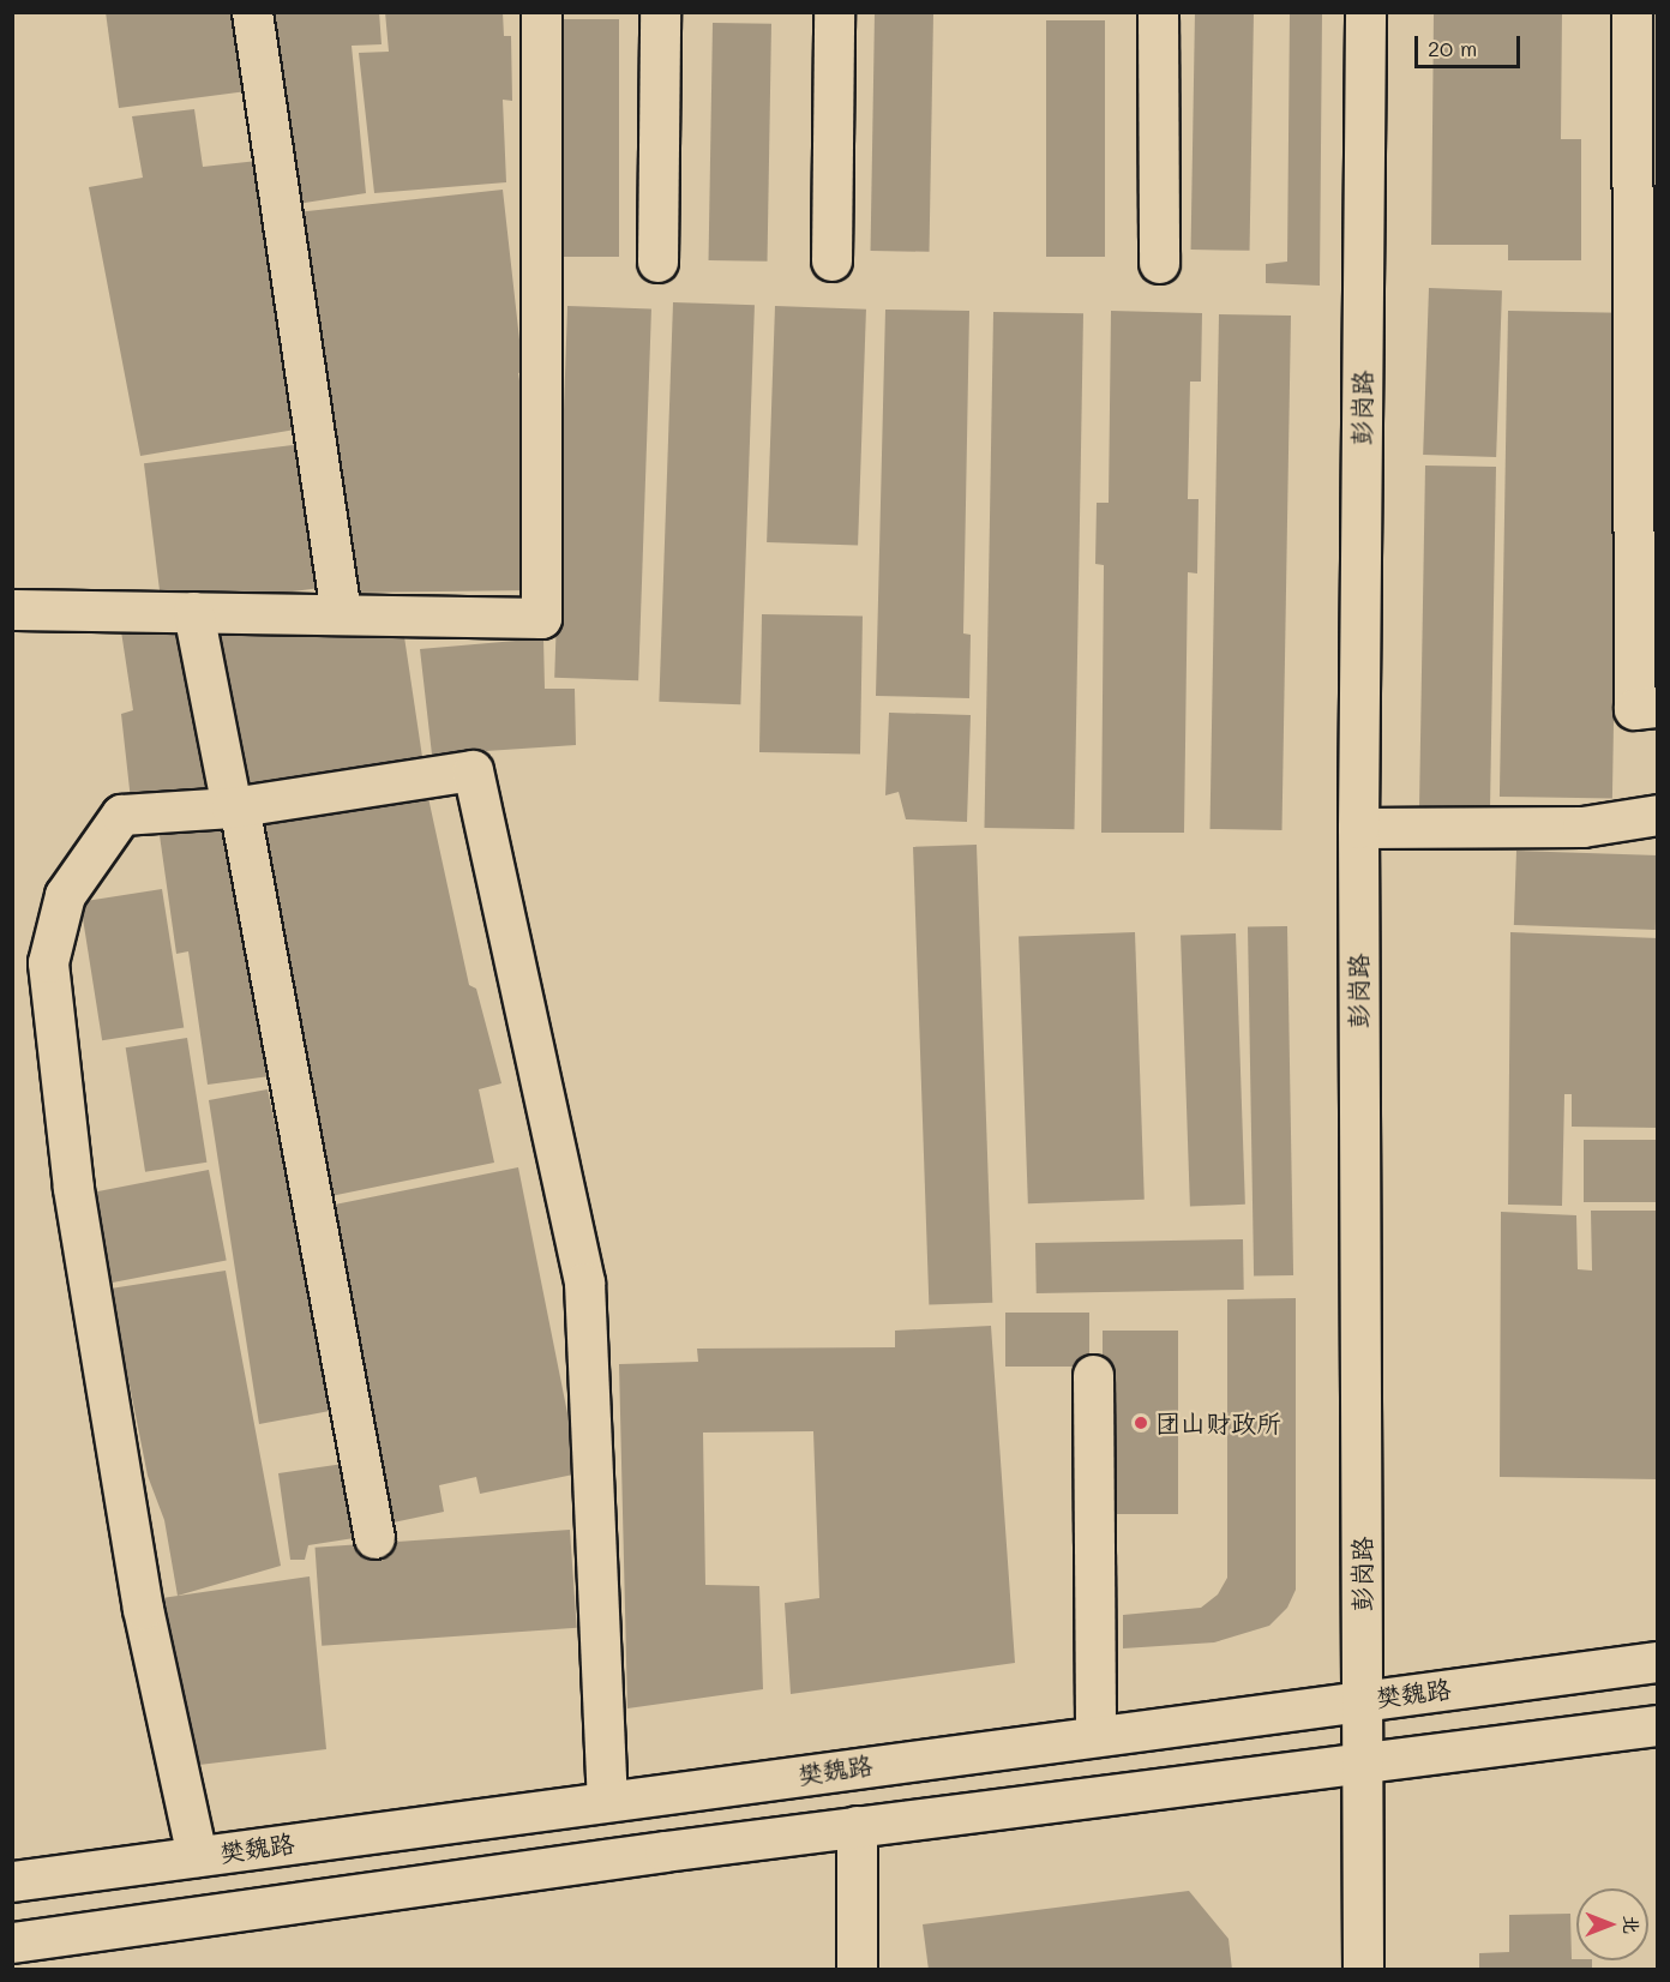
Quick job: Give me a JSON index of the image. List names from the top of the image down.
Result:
{
  "streets": {
    "street": ["彭岗路", "樊魏路"]
  },
  "crossings": [
    ["彭岗路", "樊魏路"]
  ],
  "places": ["团山财政所"],
  "scale_bar": "20 m",
  "north": "right"
}
